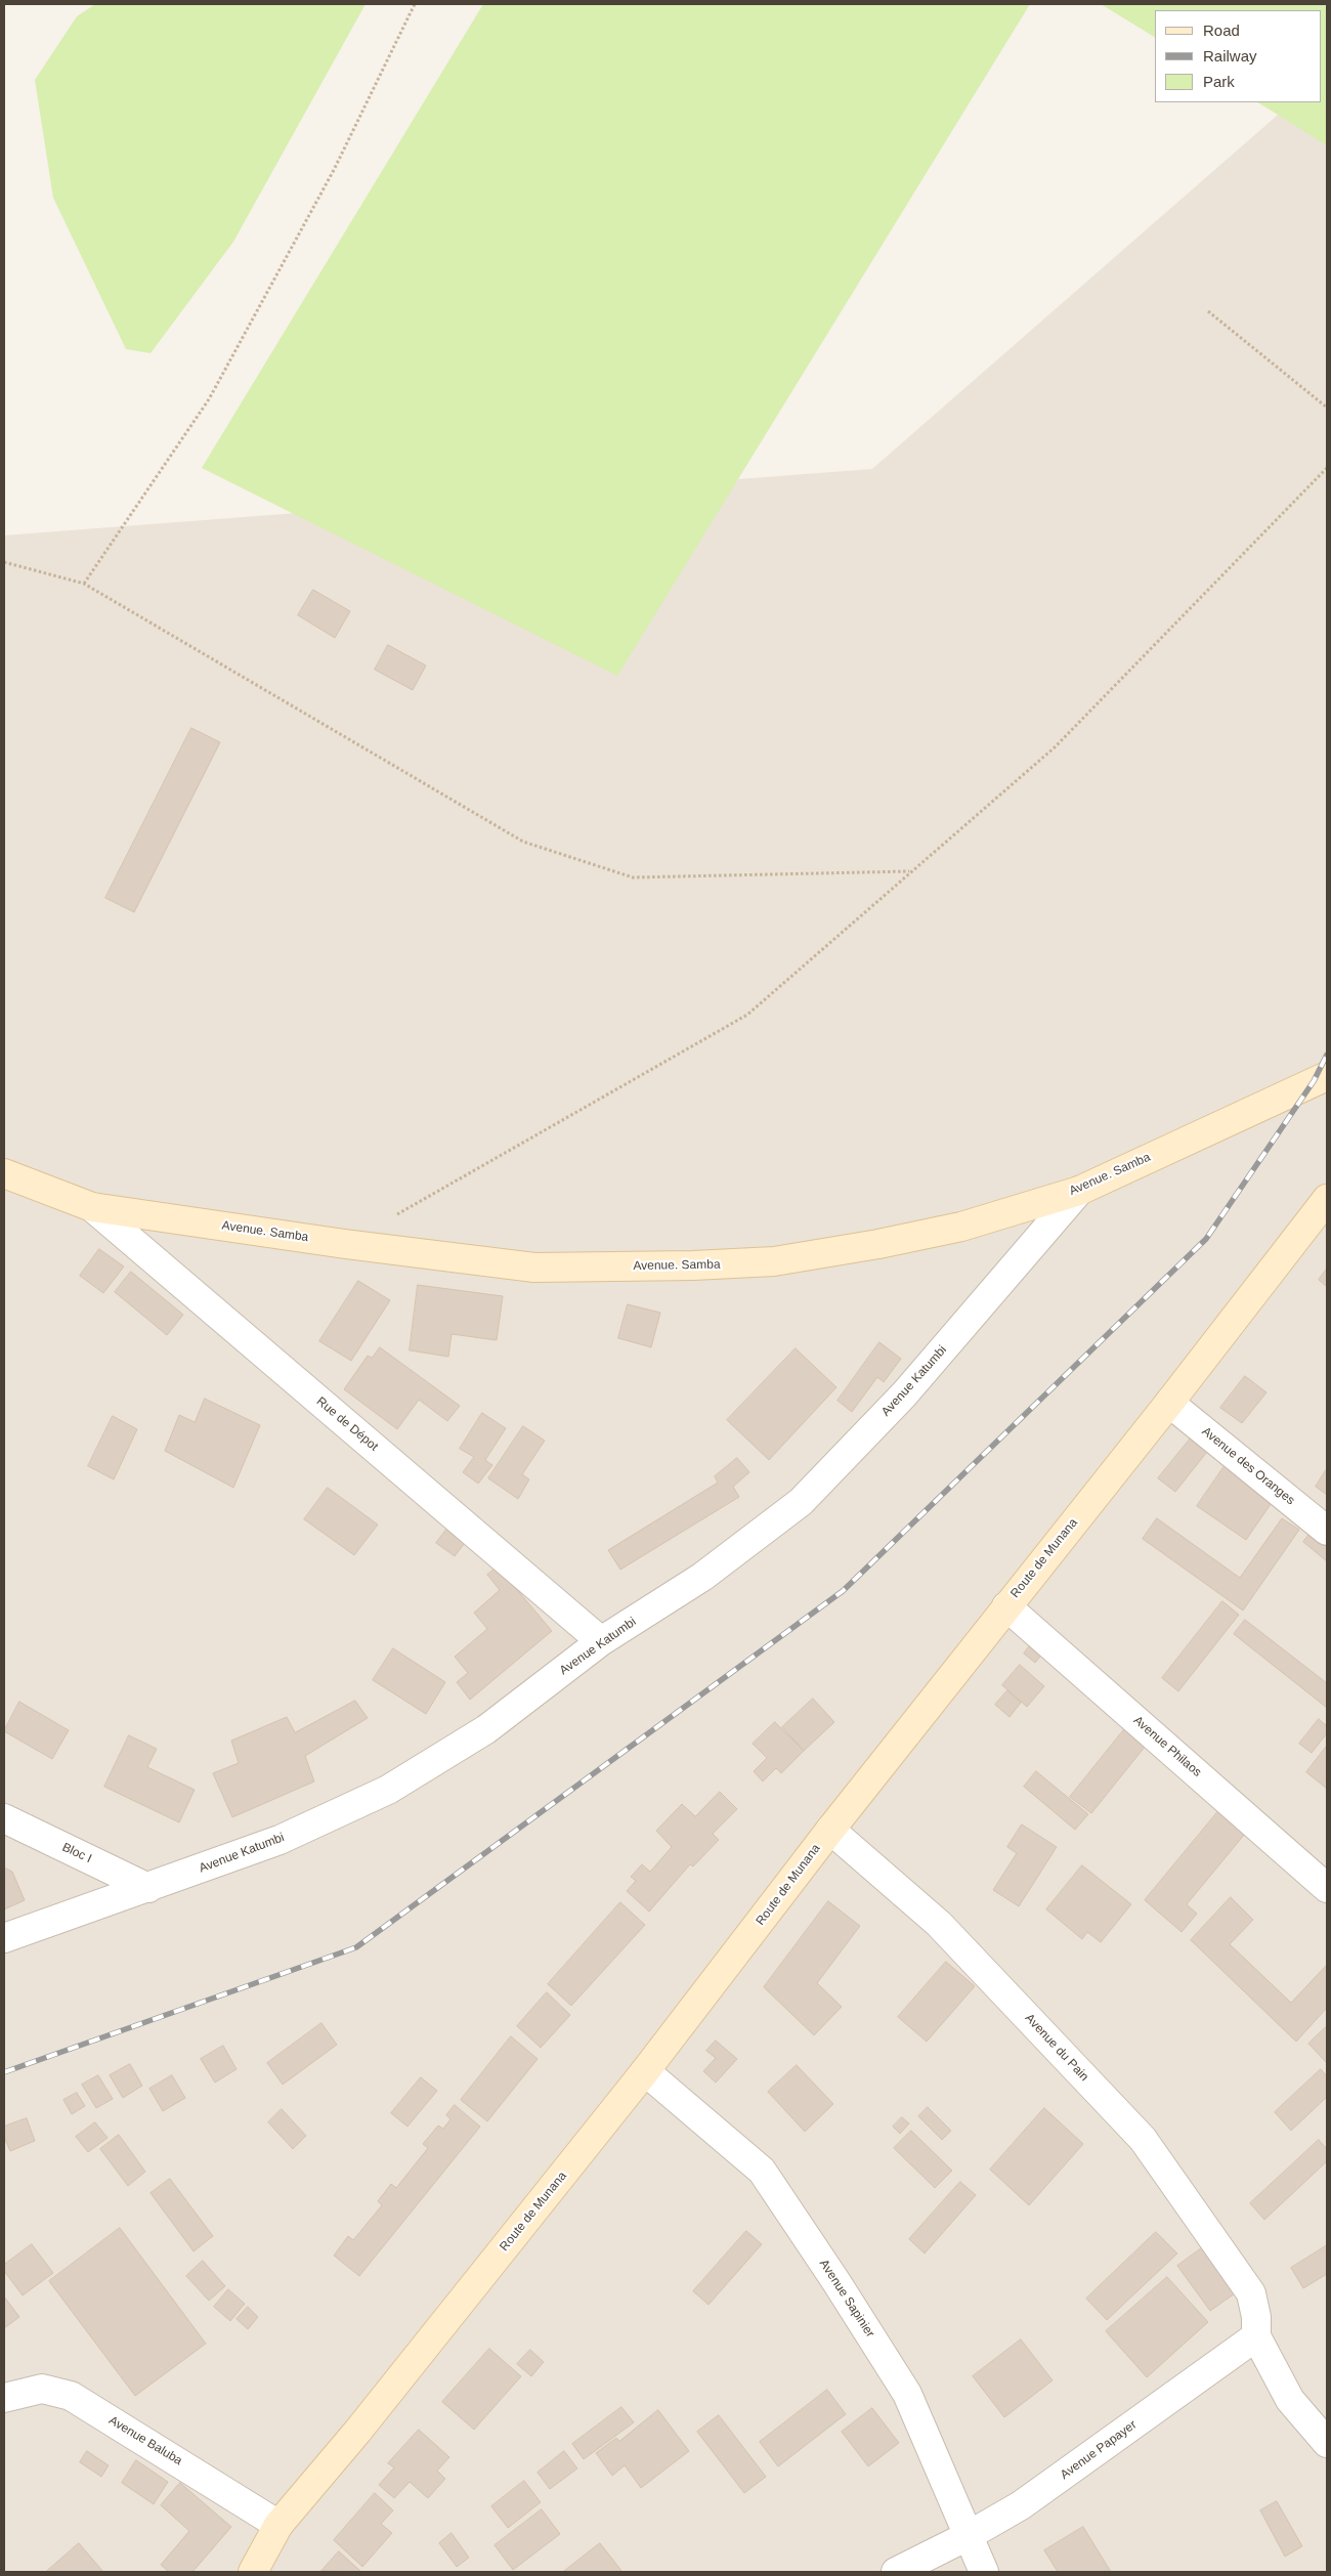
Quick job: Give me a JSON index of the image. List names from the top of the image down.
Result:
{
  "streets": {
    "main road": ["Avenue. Samba", "Route de Munana"],
    "street": [
      "Avenue Katumbi",
      "Rue de Dépot",
      "Avenue des Oranges",
      "Avenue Philaos",
      "Bloc I",
      "Avenue du Pain",
      "Avenue Sapinier",
      "Avenue Baluba",
      "Avenue Papayer"
    ]
  },
  "crossings": [
    ["Avenue. Samba", "Avenue Katumbi"],
    ["Avenue. Samba", "Rue de Dépot"],
    ["Avenue Katumbi", "Rue de Dépot"],
    ["Avenue Katumbi", "Bloc I"],
    ["Avenue des Oranges", "Route de Munana"],
    ["Route de Munana", "Avenue Philaos"],
    ["Route de Munana", "Avenue du Pain"],
    ["Route de Munana", "Avenue Sapinier"],
    ["Route de Munana", "Avenue Baluba"],
    ["Avenue du Pain", "Avenue Papayer"],
    ["Avenue Sapinier", "Avenue Papayer"]
  ],
  "legend": ["Road", "Railway", "Park"]
}
